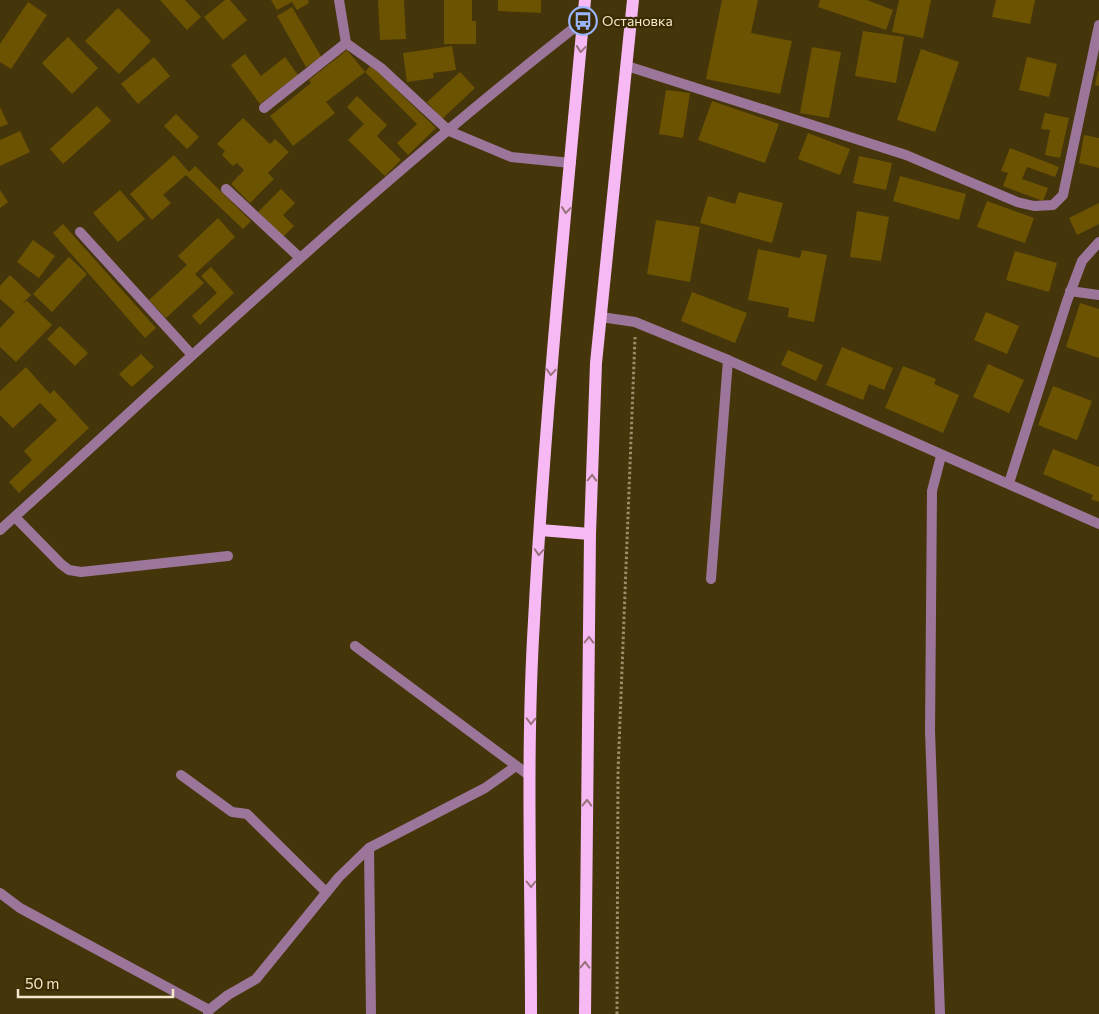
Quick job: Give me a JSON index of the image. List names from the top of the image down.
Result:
{
  "places": {
    "bus stop": ["Остановка"]
  },
  "scale_bar": "50 m"
}
